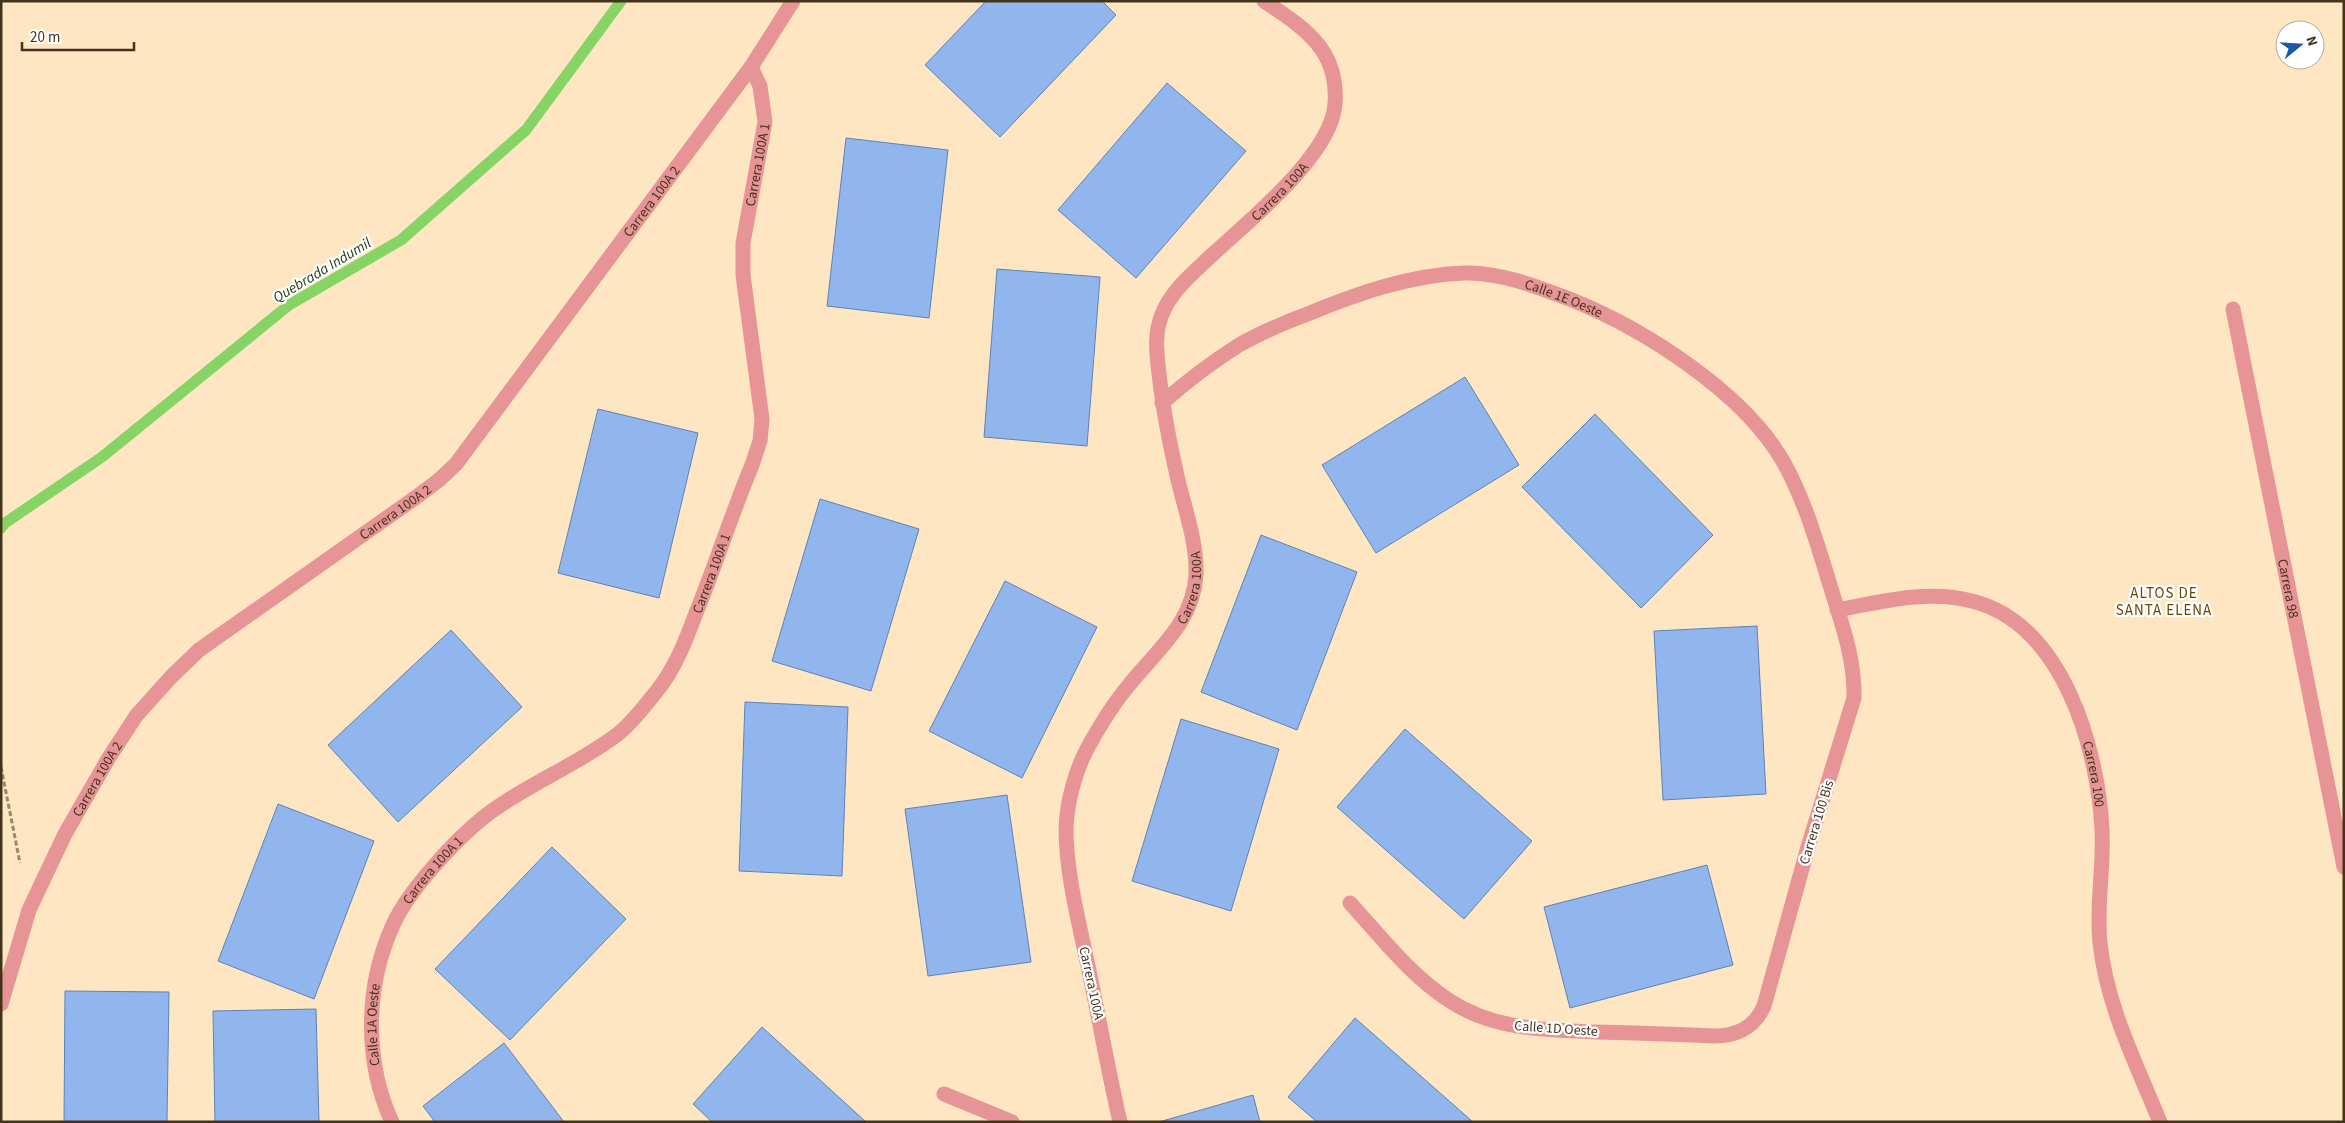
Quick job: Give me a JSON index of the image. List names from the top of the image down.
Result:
{
  "streets": {
    "street": [
      "Carrera 100A 1",
      "Carrera 100A",
      "Carrera 100A 2",
      "Calle 1E Oeste",
      "Carrera 98",
      "Carrera 100",
      "Carrera 100 Bis",
      "Calle 1A Oeste",
      "Calle 1D Oeste"
    ]
  },
  "crossings": [
    ["Carrera 100A 1", "Carrera 100A 2"],
    ["Carrera 100A 1", "Calle 1A Oeste"],
    ["Carrera 100A", "Calle 1E Oeste"],
    ["Calle 1E Oeste", "Carrera 100"],
    ["Calle 1E Oeste", "Carrera 100 Bis"],
    ["Carrera 100", "Carrera 100 Bis"],
    ["Carrera 100 Bis", "Calle 1D Oeste"]
  ],
  "districts": ["ALTOS DE SANTA ELENA"],
  "water": ["Quebrada Indumil"],
  "scale_bar": "20 m",
  "north": "right"
}
